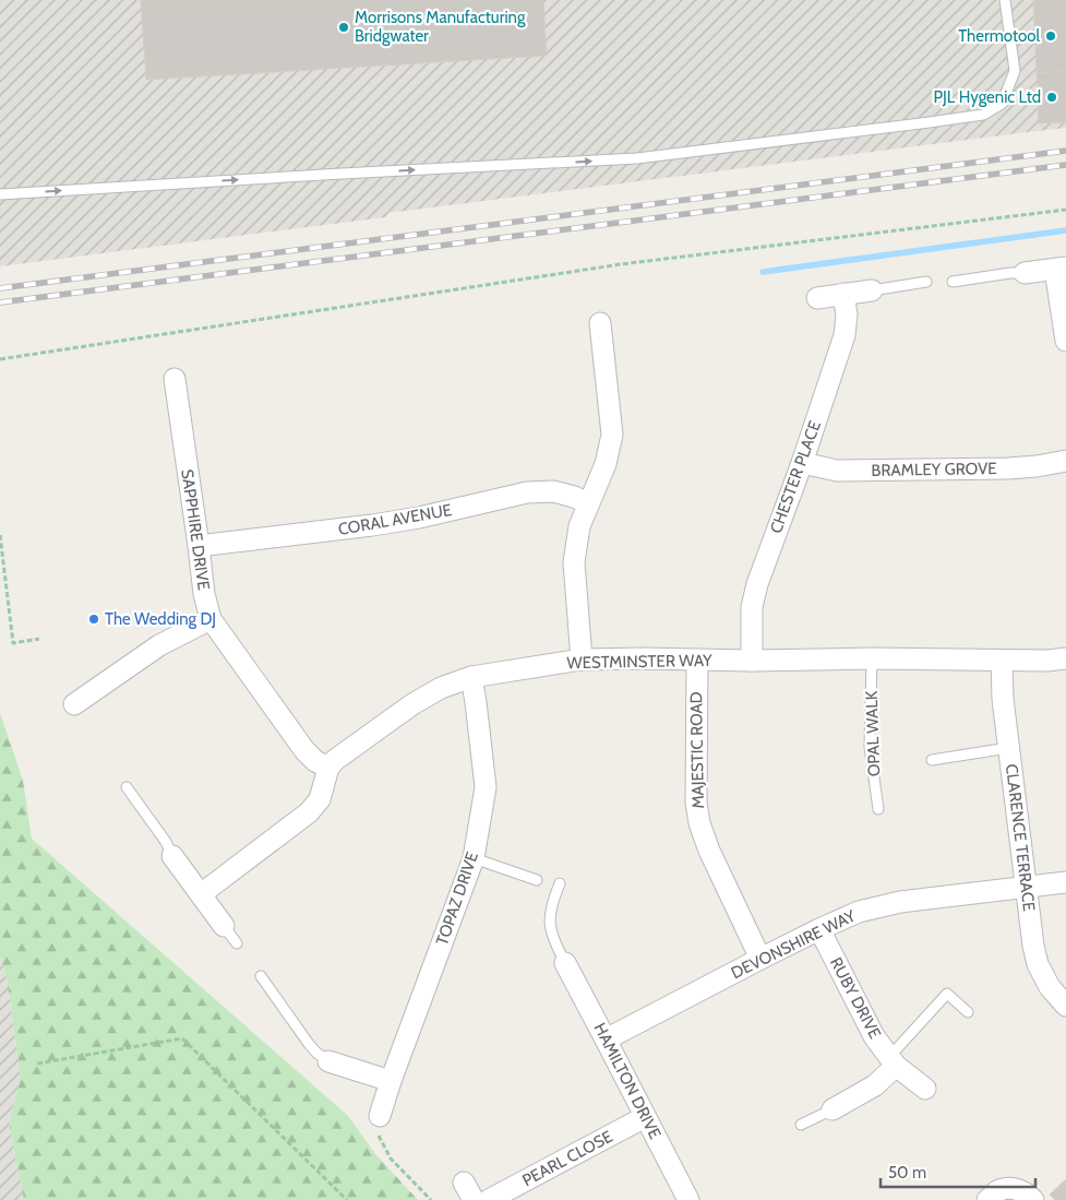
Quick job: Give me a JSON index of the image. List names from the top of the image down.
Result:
{
  "streets": {
    "street": [
      "BRAMLEY GROVE",
      "CHESTER PLACE",
      "CORAL AVENUE",
      "SAPPHIRE DRIVE",
      "WESTMINSTER WAY",
      "MAJESTIC ROAD",
      "CLARENCE TERRACE",
      "TOPAZ DRIVE",
      "DEVONSHIRE WAY",
      "RUBY DRIVE",
      "HAMILTON DRIVE",
      "PEARL CLOSE"
    ],
    "lane": ["OPAL WALK"]
  },
  "crossings": [
    ["BRAMLEY GROVE", "CHESTER PLACE"],
    ["CHESTER PLACE", "WESTMINSTER WAY"],
    ["CORAL AVENUE", "SAPPHIRE DRIVE"],
    ["SAPPHIRE DRIVE", "WESTMINSTER WAY"],
    ["WESTMINSTER WAY", "OPAL WALK"],
    ["WESTMINSTER WAY", "MAJESTIC ROAD"],
    ["WESTMINSTER WAY", "CLARENCE TERRACE"],
    ["WESTMINSTER WAY", "TOPAZ DRIVE"],
    ["MAJESTIC ROAD", "DEVONSHIRE WAY"],
    ["CLARENCE TERRACE", "DEVONSHIRE WAY"],
    ["DEVONSHIRE WAY", "RUBY DRIVE"],
    ["DEVONSHIRE WAY", "HAMILTON DRIVE"],
    ["HAMILTON DRIVE", "PEARL CLOSE"]
  ],
  "places": [
    "Morrisons Manufacturing Bridgwater",
    "Thermotool",
    "PJL Hygenic Ltd",
    "The Wedding DJ"
  ],
  "scale_bar": "50 m"
}
